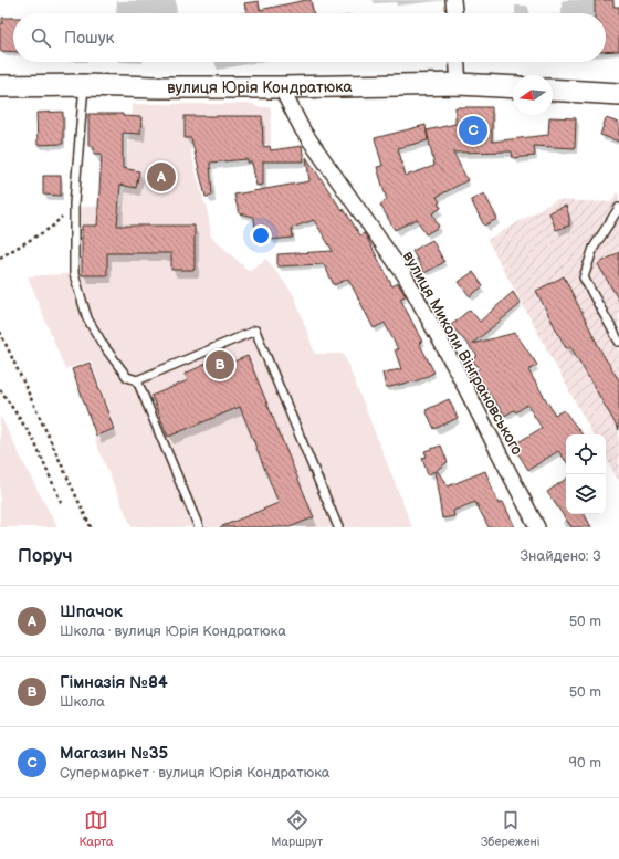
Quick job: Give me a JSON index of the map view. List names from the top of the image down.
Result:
{
  "streets": {
    "street": ["вулиця Юрія Кондратюка", "вулиця Миколи Вінграновського"]
  },
  "crossings": [
    ["вулиця Юрія Кондратюка", "вулиця Миколи Вінграновського"]
  ],
  "north": "left",
  "page": {
    "search": "Пошук",
    "pins": ["C", "A", "B"],
    "heading": ["Поруч", "Знайдено: 3"],
    "list": [
      {
        "mark": "A",
        "name": "Шпачок",
        "note": "Школа · вулиця Юрія Кондратюка",
        "value": "50 m"
      },
      {
        "mark": "B",
        "name": "Гімназія №84",
        "note": "Школа",
        "value": "50 m"
      },
      {
        "mark": "C",
        "name": "Магазин №35",
        "note": "Супермаркет · вулиця Юрія Кондратюка",
        "value": "90 m"
      }
    ],
    "nav": ["Карта", "Маршрут", "Збережені"]
  }
}
